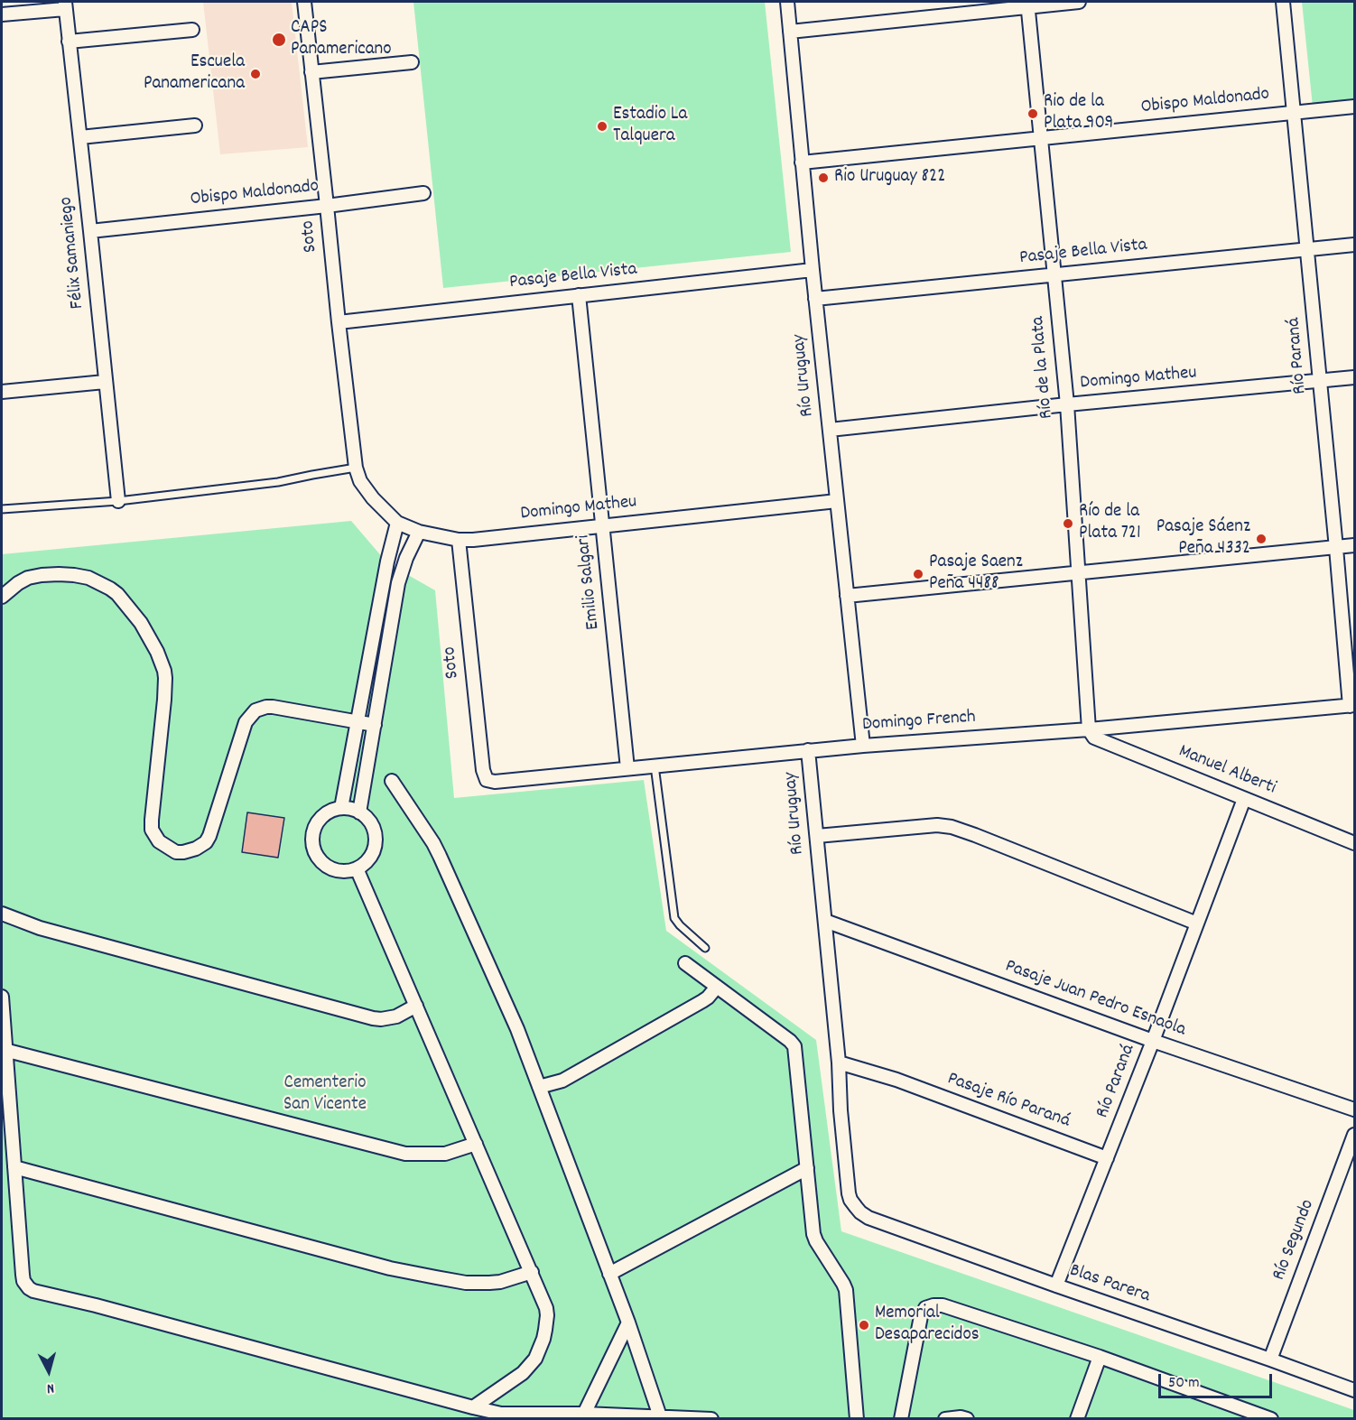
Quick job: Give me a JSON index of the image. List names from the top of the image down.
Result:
{
  "streets": {
    "street": [
      "Obispo Maldonado",
      "Soto",
      "Félix Samaniego",
      "Pasaje Bella Vista",
      "Río Paraná",
      "Río de la Plata",
      "Río Uruguay",
      "Domingo Matheu",
      "Emilio Salgari",
      "Domingo French",
      "Manuel Alberti",
      "Pasaje Juan Pedro Esnaola",
      "Pasaje Río Paraná",
      "Río Segundo",
      "Blas Parera"
    ]
  },
  "crossings": [
    ["Obispo Maldonado", "Soto"],
    ["Obispo Maldonado", "Félix Samaniego"],
    ["Obispo Maldonado", "Río Paraná"],
    ["Obispo Maldonado", "Río de la Plata"],
    ["Obispo Maldonado", "Río Uruguay"],
    ["Soto", "Pasaje Bella Vista"],
    ["Soto", "Domingo Matheu"],
    ["Soto", "Domingo French"],
    ["Pasaje Bella Vista", "Río Paraná"],
    ["Pasaje Bella Vista", "Río de la Plata"],
    ["Pasaje Bella Vista", "Río Uruguay"],
    ["Pasaje Bella Vista", "Emilio Salgari"],
    ["Río Paraná", "Domingo Matheu"],
    ["Río Paraná", "Domingo French"],
    ["Río Paraná", "Manuel Alberti"],
    ["Río Paraná", "Pasaje Juan Pedro Esnaola"],
    ["Río Paraná", "Pasaje Río Paraná"],
    ["Río Paraná", "Blas Parera"],
    ["Río de la Plata", "Domingo Matheu"],
    ["Río de la Plata", "Domingo French"],
    ["Río de la Plata", "Manuel Alberti"],
    ["Río Uruguay", "Domingo Matheu"],
    ["Río Uruguay", "Domingo French"],
    ["Río Uruguay", "Pasaje Juan Pedro Esnaola"],
    ["Río Uruguay", "Pasaje Río Paraná"],
    ["Río Uruguay", "Blas Parera"],
    ["Domingo Matheu", "Emilio Salgari"],
    ["Emilio Salgari", "Domingo French"],
    ["Domingo French", "Manuel Alberti"],
    ["Río Segundo", "Blas Parera"]
  ],
  "parks": ["Cementerio San Vicente"],
  "places": [
    "CAPS Panamericano",
    "Escuela Panamericana",
    "Rio de la Plata 909",
    "Estadio La Talquera",
    "Rio Uruguay 822",
    "Río de la Plata 721",
    "Pasaje Sáenz Peña 4332",
    "Pasaje Saenz Peña 4488",
    "Memorial Desaparecidos"
  ],
  "scale_bar": "50 m",
  "north": "bottom"
}
